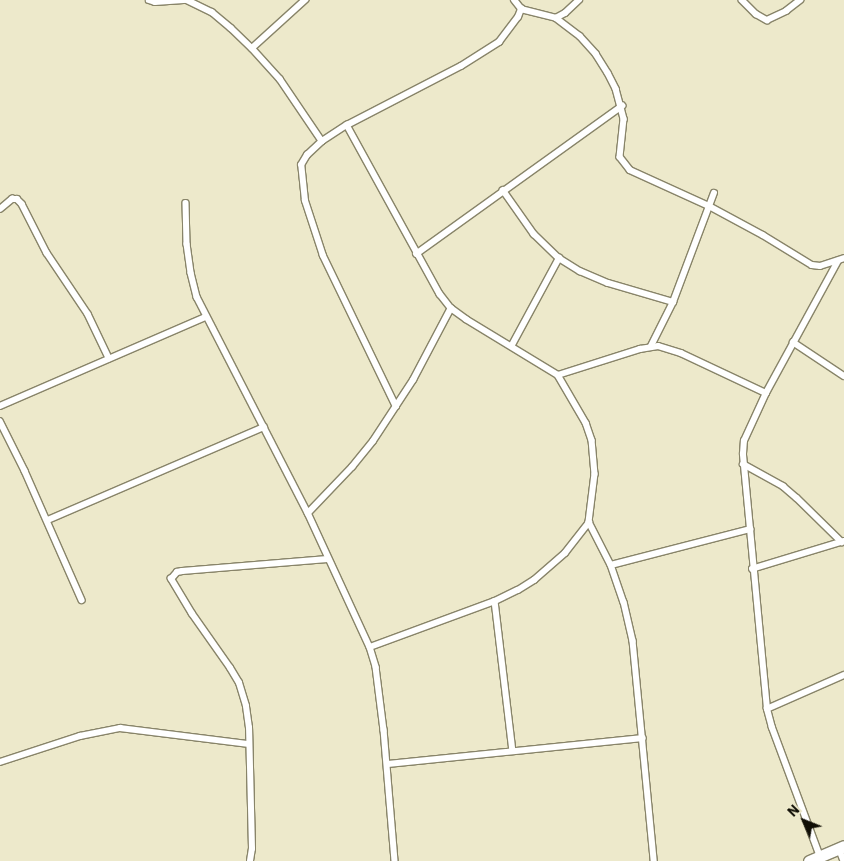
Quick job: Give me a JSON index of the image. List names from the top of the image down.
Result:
{
  "north": "top left"
}
